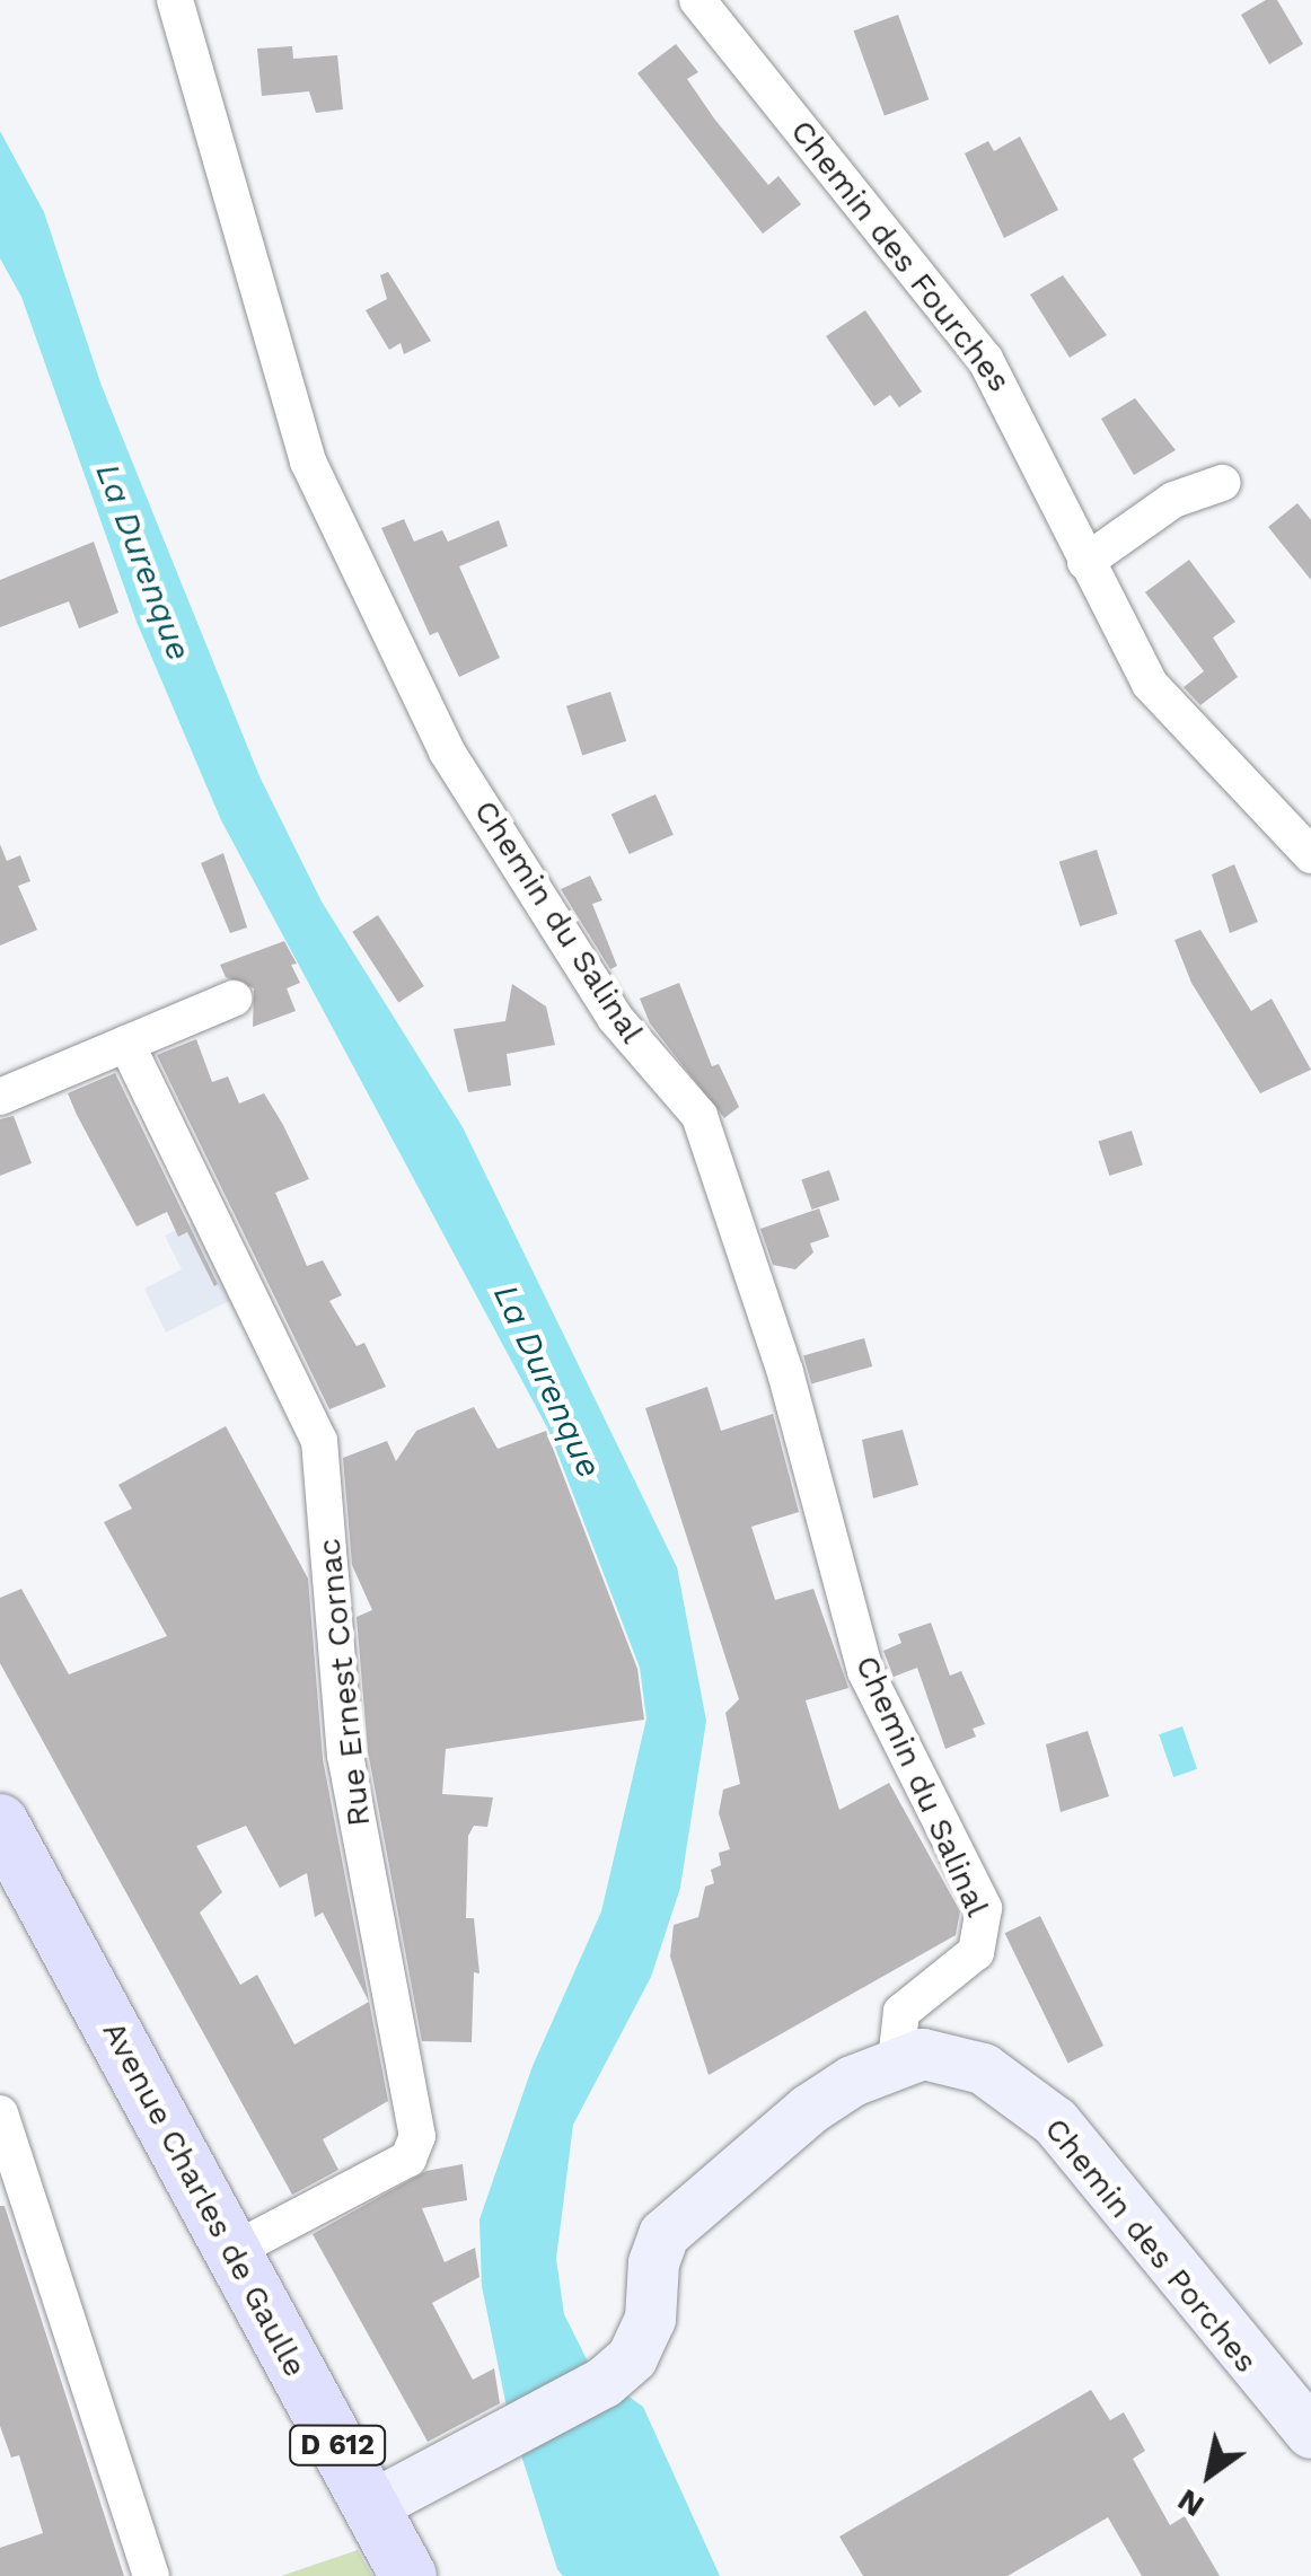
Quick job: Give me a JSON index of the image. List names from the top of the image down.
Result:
{
  "streets": {
    "main road": ["Avenue Charles de Gaulle", "D 612"],
    "street": [
      "Chemin des Fourches",
      "Chemin du Salinal",
      "Rue Ernest Cornac",
      "Chemin des Porches"
    ]
  },
  "crossings": [
    ["Chemin du Salinal", "Chemin des Porches"],
    ["Rue Ernest Cornac", "Avenue Charles de Gaulle"],
    ["Avenue Charles de Gaulle", "Chemin des Porches"]
  ],
  "water": ["La Durenque"],
  "north": "bottom left"
}
